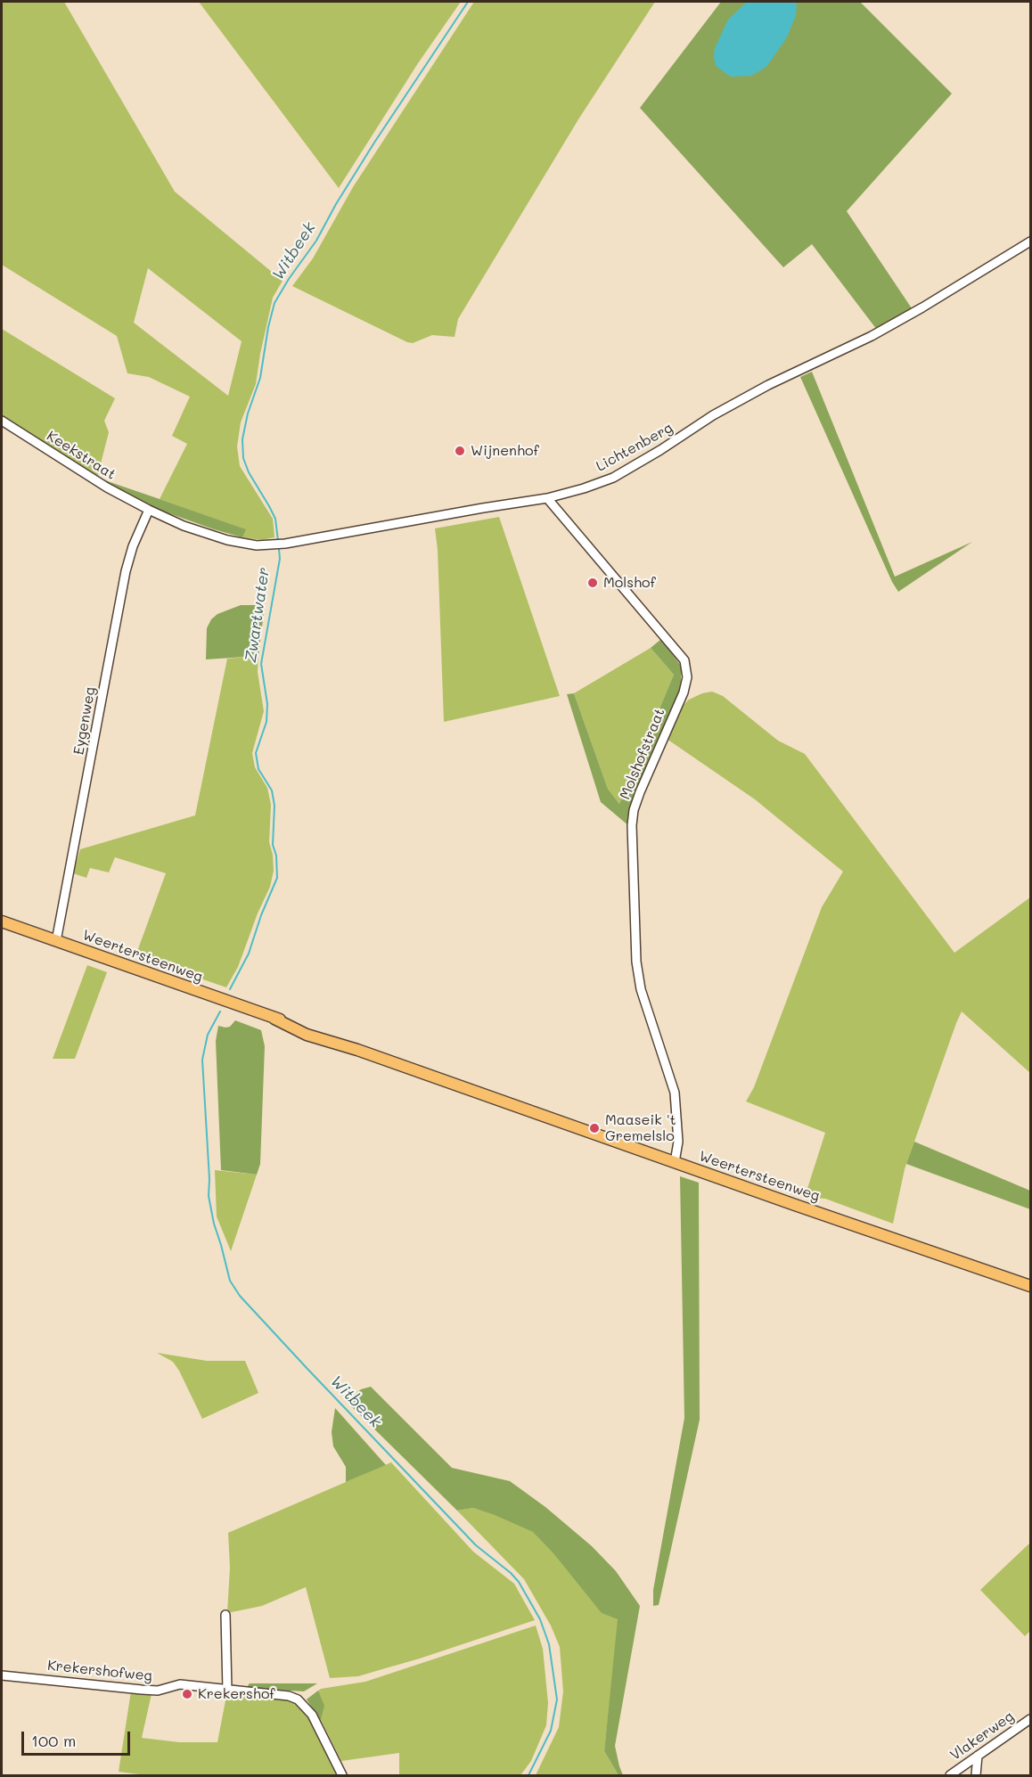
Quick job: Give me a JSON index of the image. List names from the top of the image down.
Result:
{
  "streets": {
    "main road": ["Weertersteenweg"],
    "street": [
      "Lichtenberg",
      "Keekstraat",
      "Eygenweg",
      "Molshofstraat",
      "Krekershofweg",
      "Vlakerweg"
    ]
  },
  "crossings": [
    ["Lichtenberg", "Keekstraat"],
    ["Lichtenberg", "Eygenweg"],
    ["Lichtenberg", "Molshofstraat"],
    ["Keekstraat", "Eygenweg"],
    ["Eygenweg", "Weertersteenweg"],
    ["Molshofstraat", "Weertersteenweg"]
  ],
  "water": ["Witbeek", "Zwartwater"],
  "places": [
    "Wijnenhof",
    "Molshof",
    "Maaseik 't Gremelslo",
    "Krekershof"
  ],
  "scale_bar": "100 m"
}
